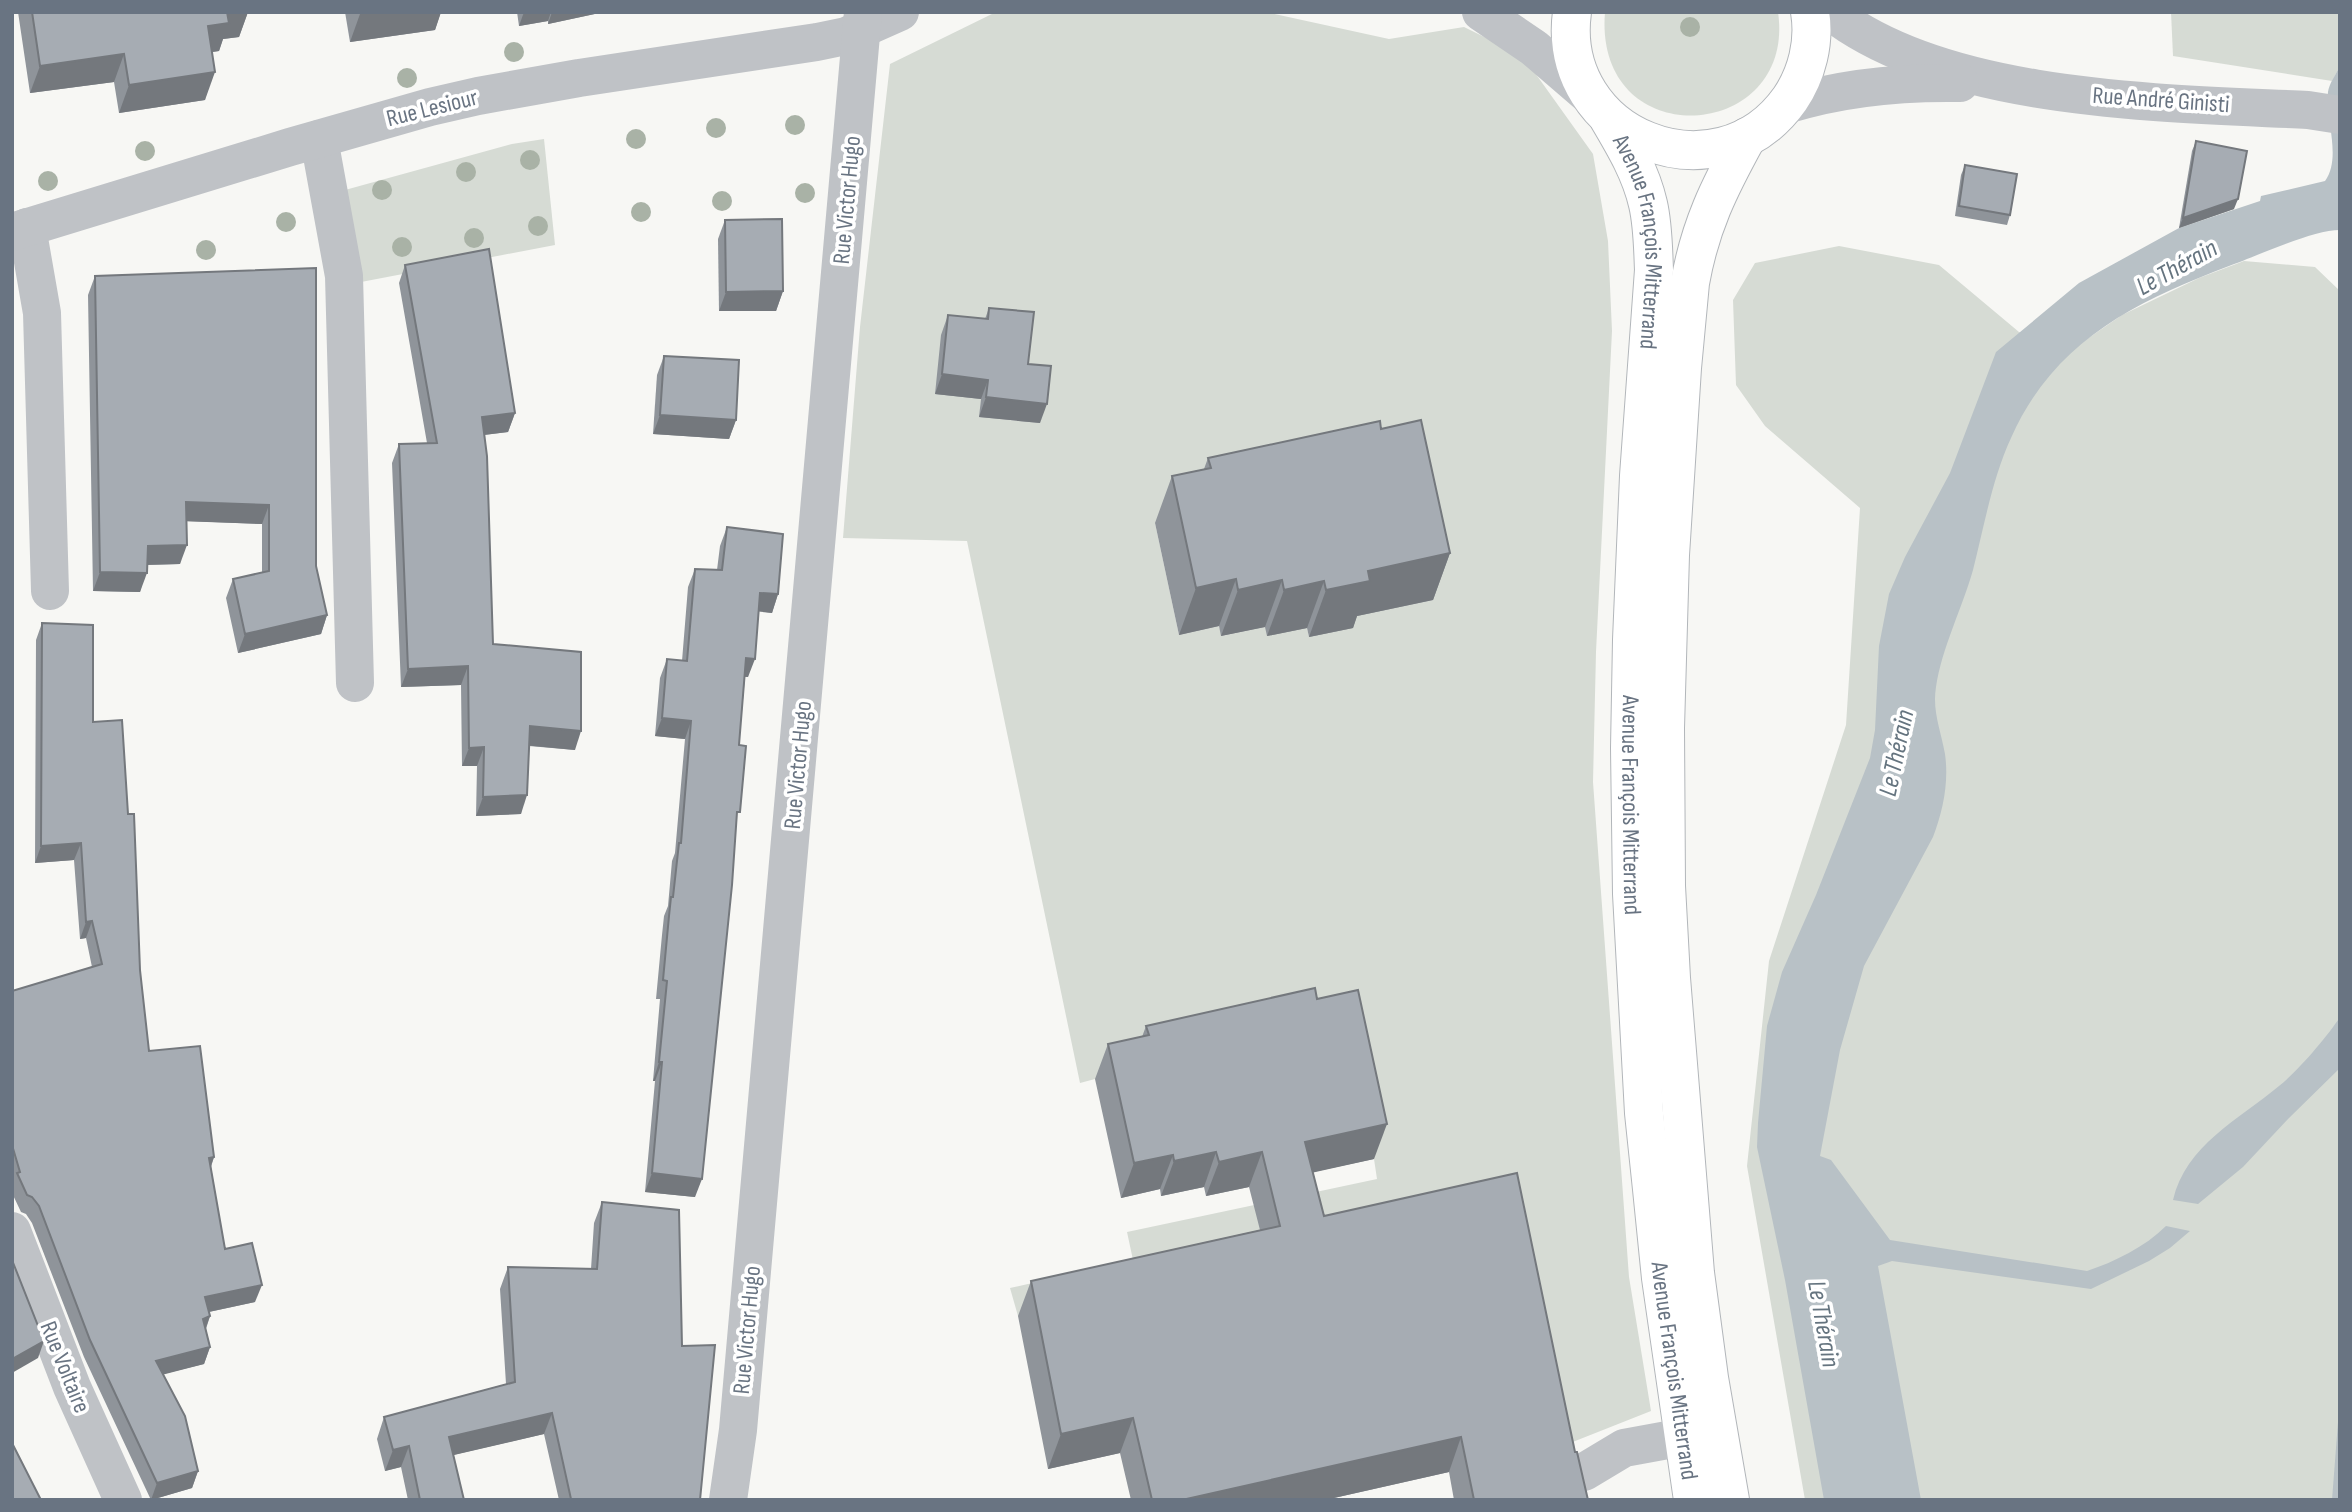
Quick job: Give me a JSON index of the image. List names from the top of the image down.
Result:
{
  "streets": {
    "main road": ["Avenue François Mitterrand"],
    "street": [
      "Rue André Ginisti",
      "Rue Lesiour",
      "Rue Victor Hugo",
      "Rue Voltaire"
    ]
  },
  "crossings": [
    ["Rue Lesiour", "Rue Victor Hugo"]
  ],
  "water": ["Le Thérain"]
}
